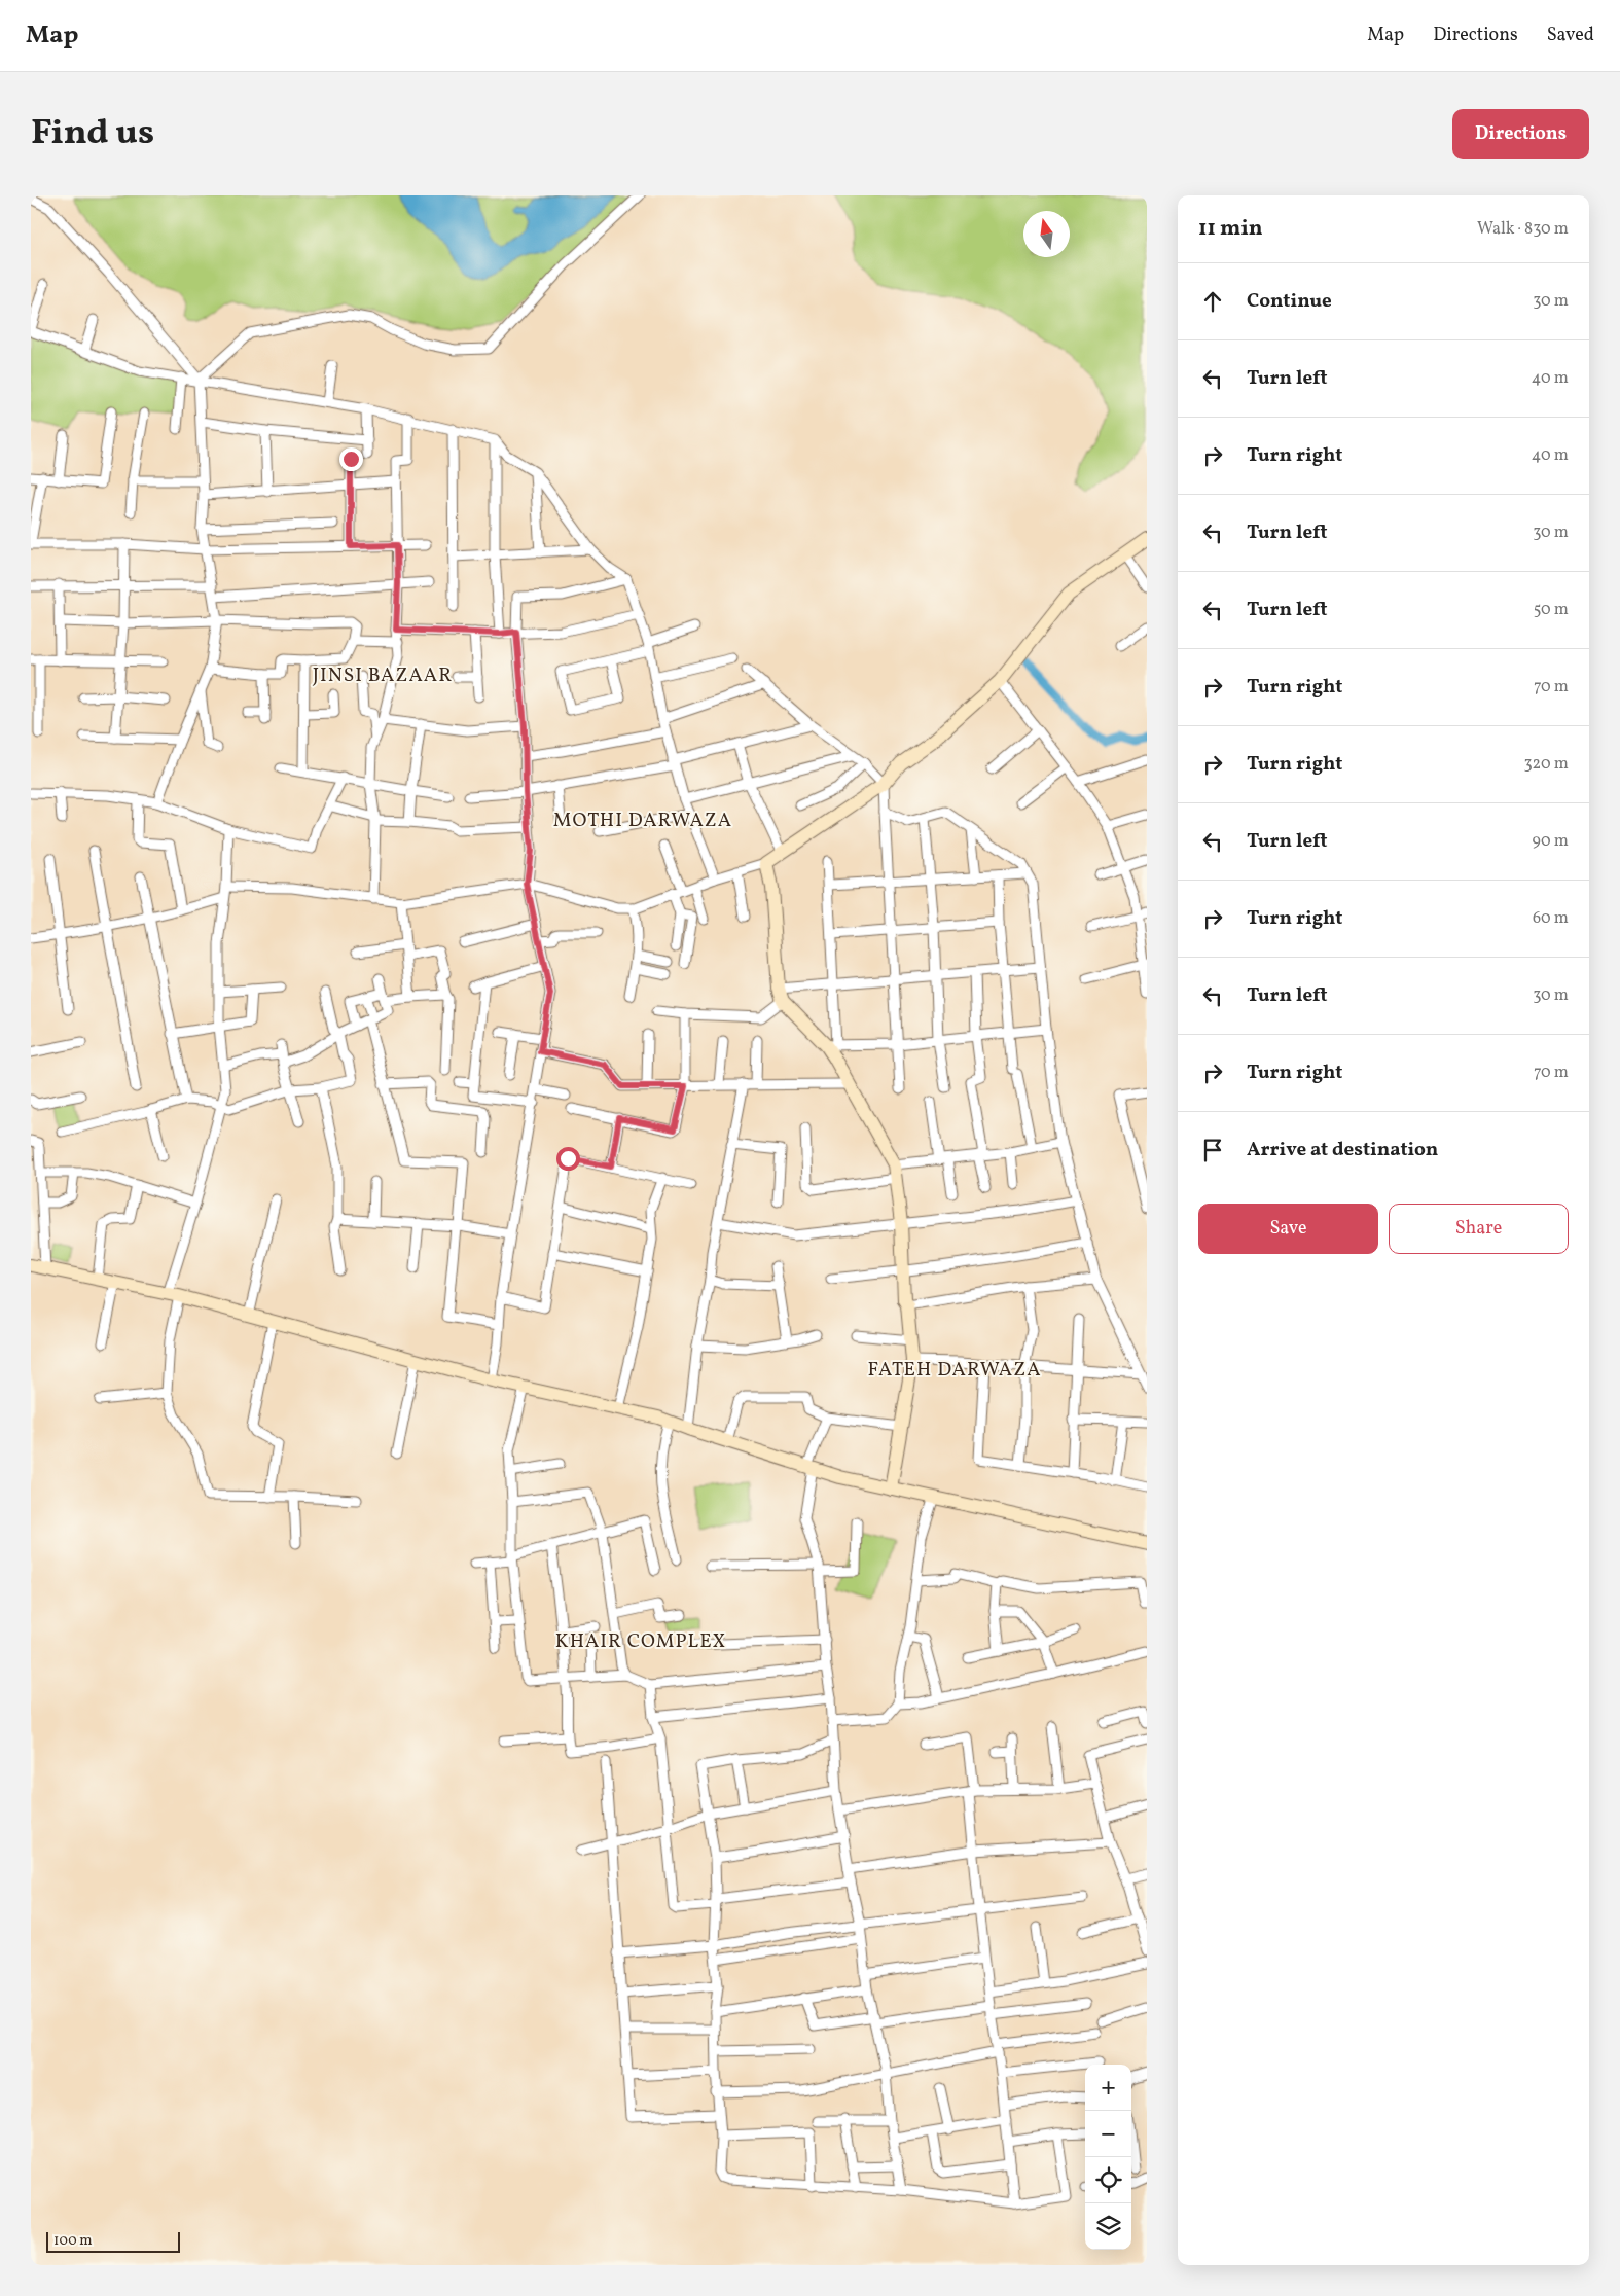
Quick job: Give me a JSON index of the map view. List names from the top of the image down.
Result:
{
  "districts": [
    "JINSI BAZAAR",
    "MOTHI DARWAZA",
    "FATEH DARWAZA",
    "KHAIR COMPLEX"
  ],
  "scale_bar": "100 m",
  "north": "top",
  "page": {
    "header": "Map",
    "nav": ["Map", "Directions", "Saved"],
    "title": "Find us",
    "buttons": [
      "Directions",
      ["Save", "Share"]
    ],
    "heading": ["11 min", "Walk · 830 m"],
    "list": [
      ["Continue", "30 m"],
      ["Turn left", "40 m"],
      ["Turn right", "40 m"],
      ["Turn left", "30 m"],
      ["Turn left", "50 m"],
      ["Turn right", "70 m"],
      ["Turn right", "320 m"],
      ["Turn left", "90 m"],
      ["Turn right", "60 m"],
      ["Turn left", "30 m"],
      ["Turn right", "70 m"],
      "Arrive at destination"
    ],
    "map_buttons": ["+", "−"],
    "scale": "100 m"
  }
}
